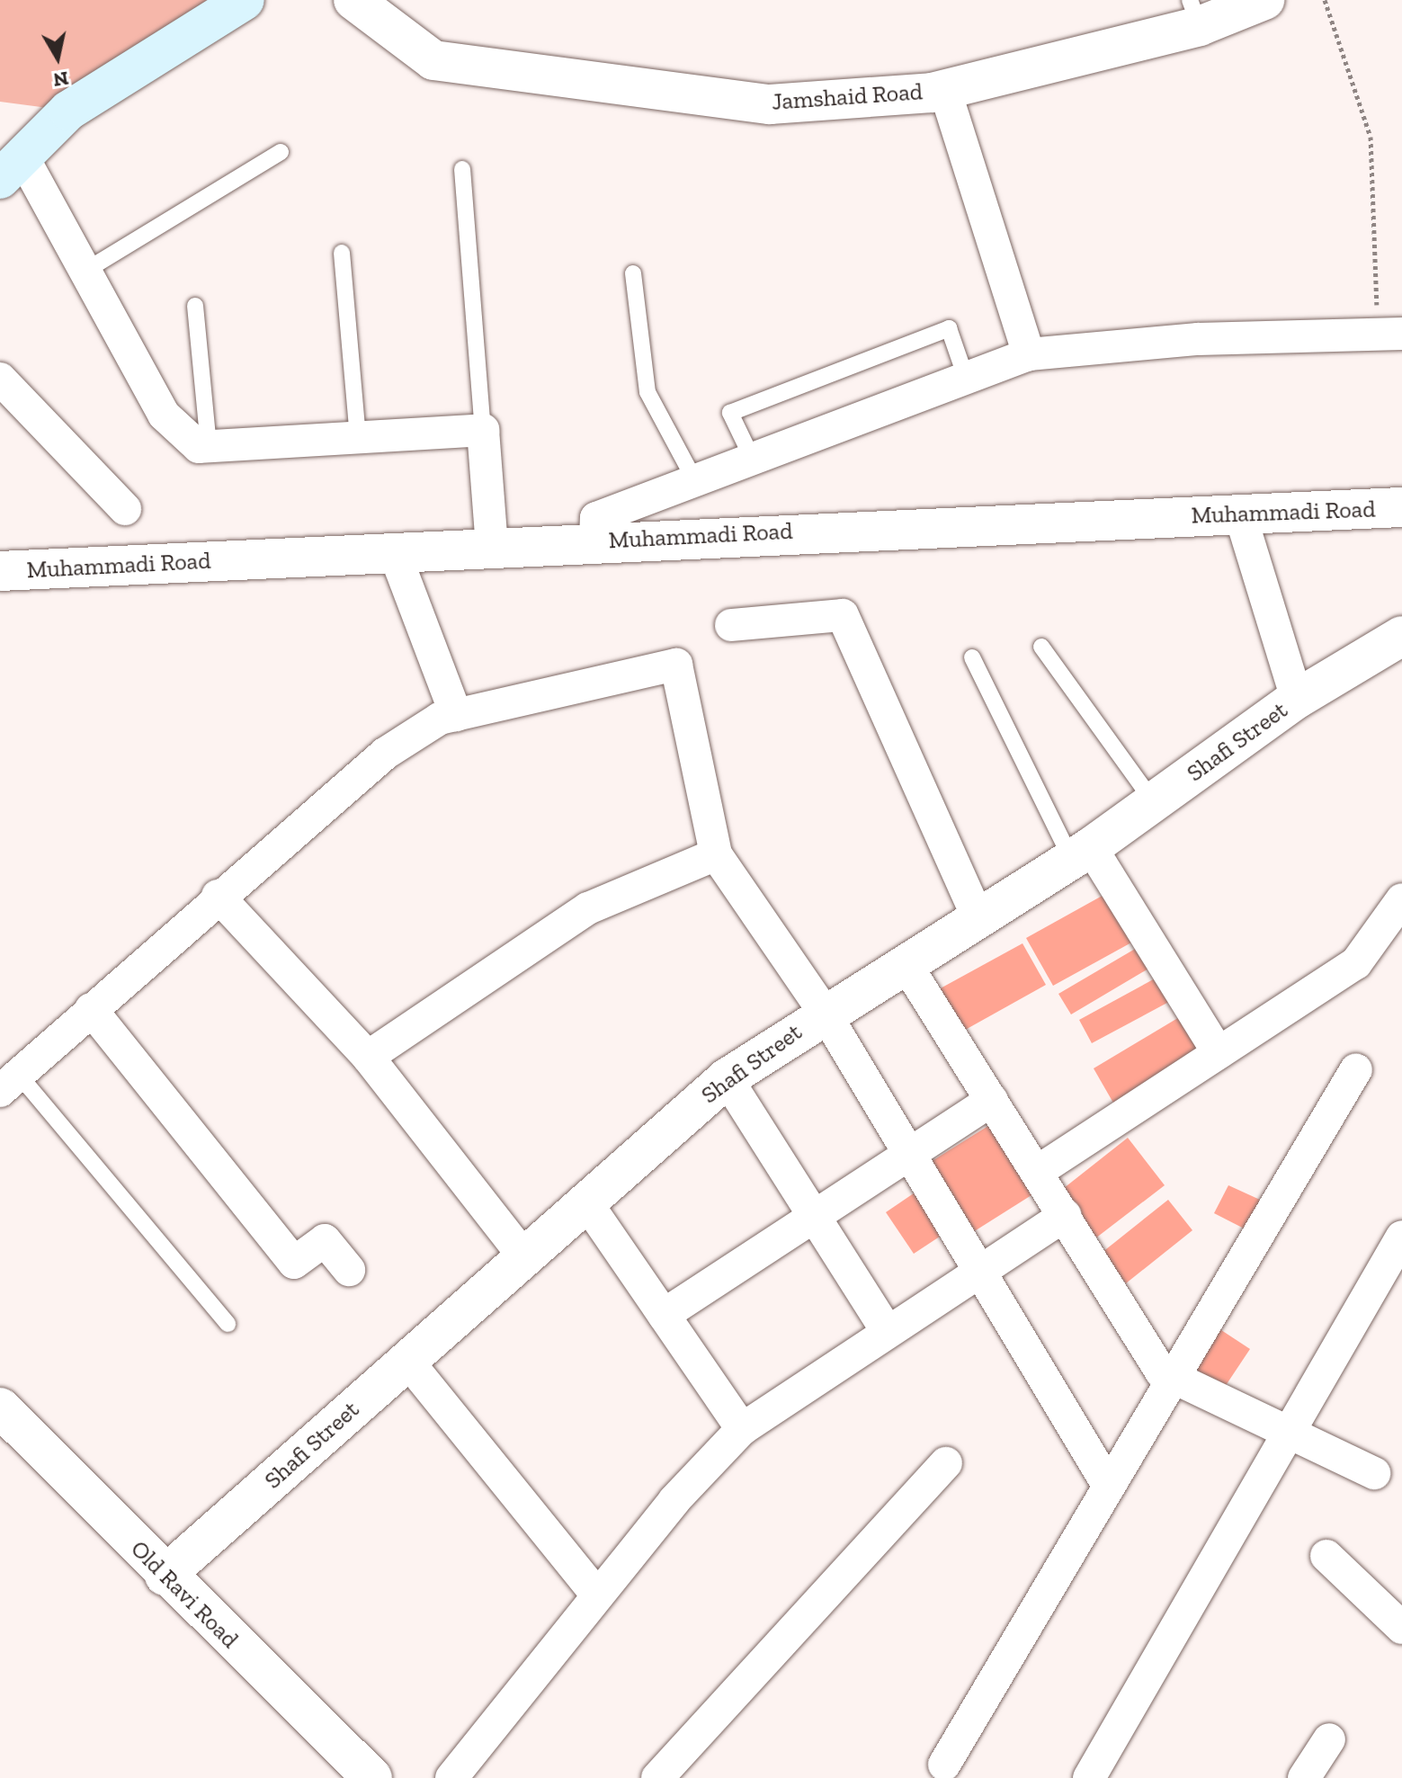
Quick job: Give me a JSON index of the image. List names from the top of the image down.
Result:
{
  "streets": {
    "street": [
      "Jamshaid Road",
      "Muhammadi Road",
      "Shafi Street",
      "Old Ravi Road"
    ]
  },
  "crossings": [
    ["Shafi Street", "Old Ravi Road"]
  ],
  "north": "bottom"
}
